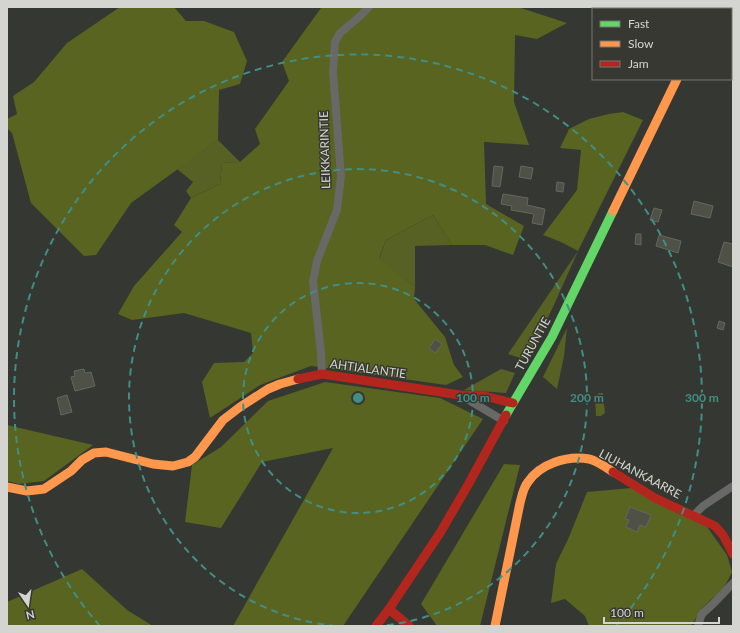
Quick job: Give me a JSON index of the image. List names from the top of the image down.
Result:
{
  "streets": {
    "main road": ["TURUNTIE", "AHTIALANTIE", "LIUHANKAARRE"],
    "street": ["LEIKKARINTIE"]
  },
  "crossings": [
    ["LEIKKARINTIE", "AHTIALANTIE"],
    ["TURUNTIE", "AHTIALANTIE"]
  ],
  "legend": ["Fast", "Slow", "Jam"],
  "scale_bar": "100 m",
  "north": "bottom",
  "rings": ["100 m", "200 m", "300 m"]
}
